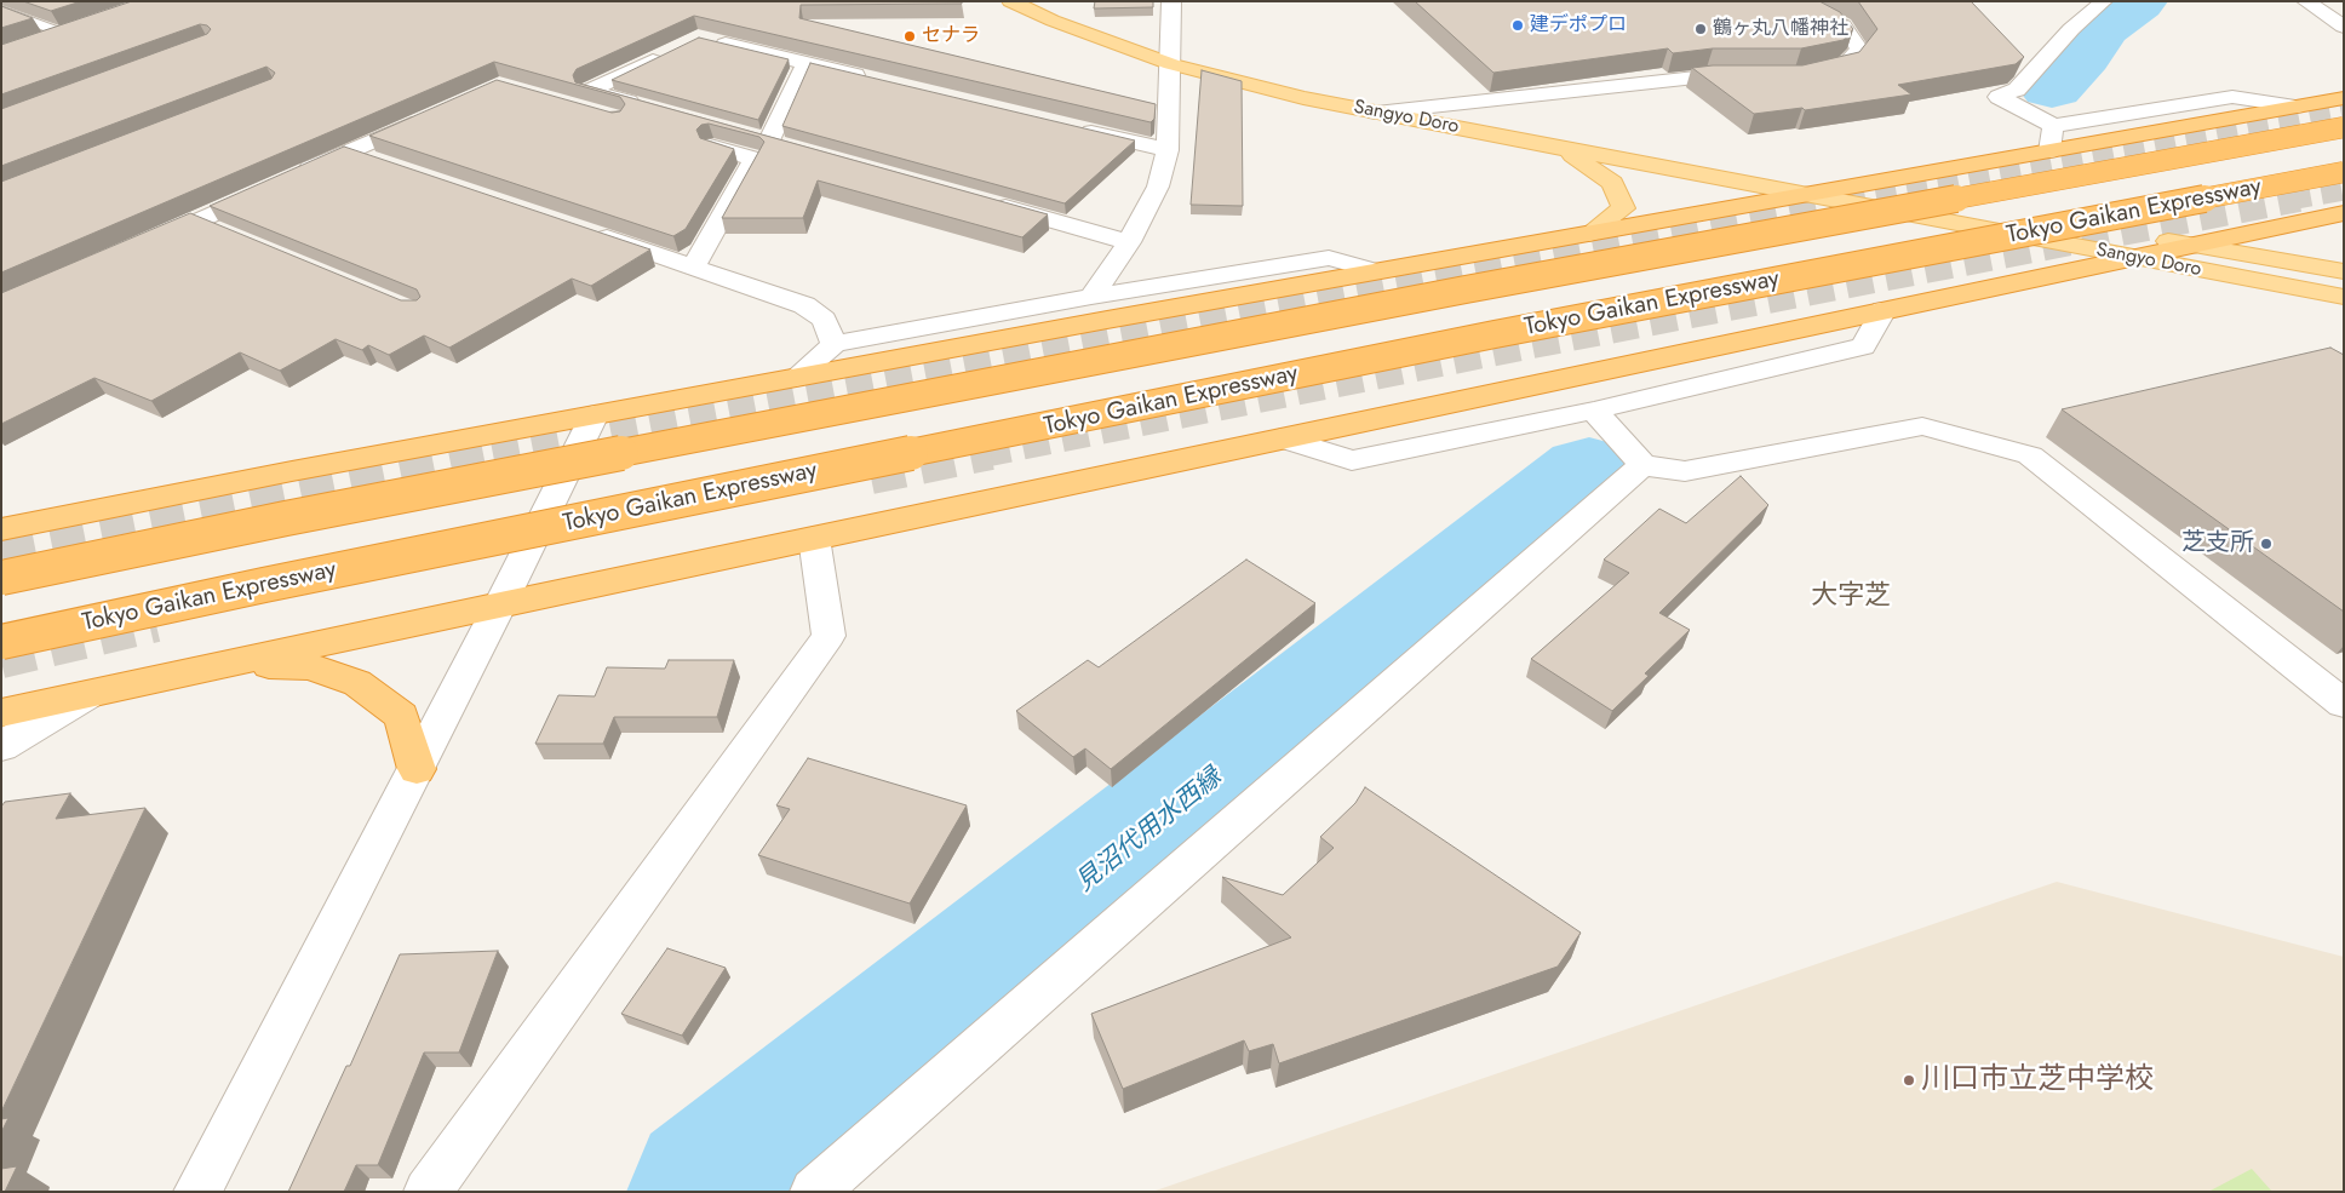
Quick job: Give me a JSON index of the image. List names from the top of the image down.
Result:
{
  "streets": {
    "highway": ["Tokyo Gaikan Expressway"],
    "main road": ["Sangyo Doro"]
  },
  "districts": ["大字芝"],
  "water": ["見沼代用水西縁"],
  "places": [
    "建デポプロ",
    "鶴ヶ丸八幡神社",
    "セナラ",
    "芝支所",
    "川口市立芝中学校"
  ]
}
